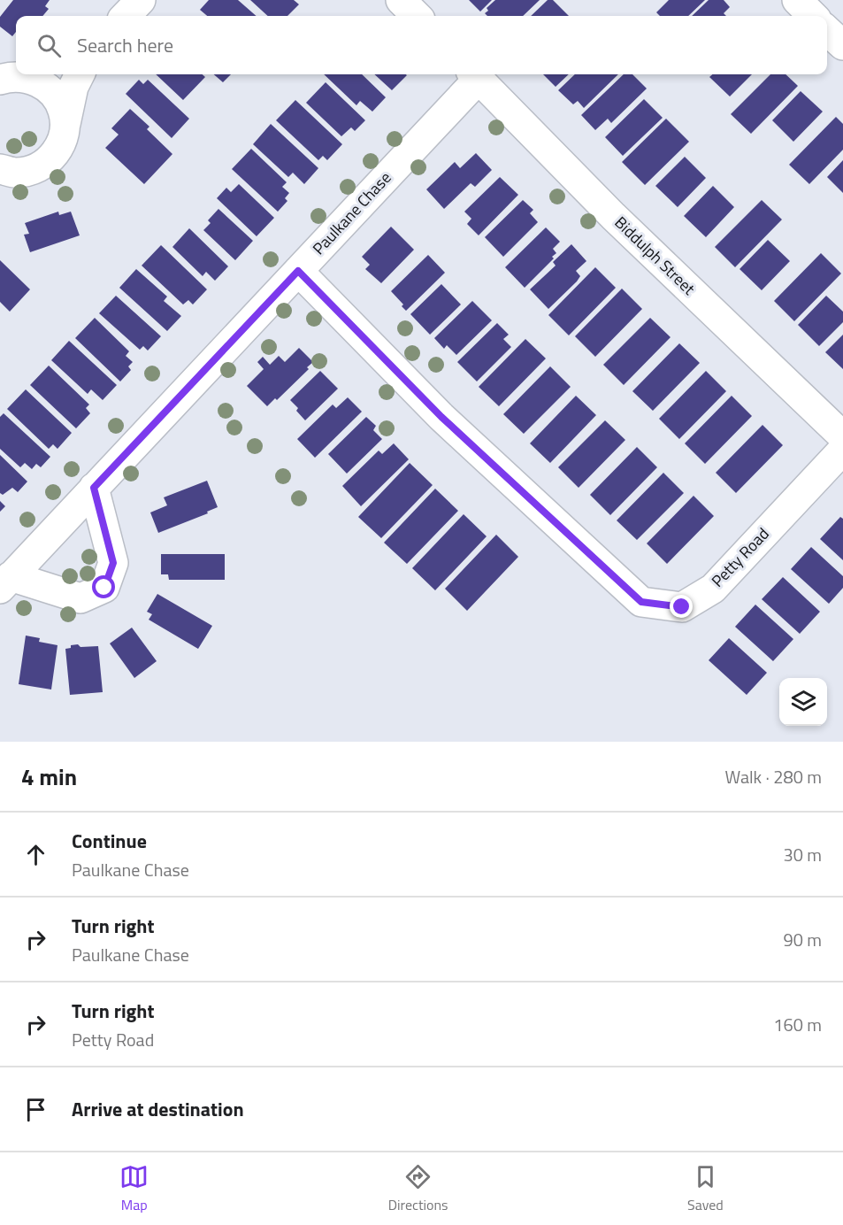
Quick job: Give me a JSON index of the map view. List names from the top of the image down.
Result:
{
  "streets": {
    "street": ["Paulkane Chase", "Biddulph Street", "Petty Road"]
  },
  "crossings": [
    ["Paulkane Chase", "Biddulph Street"],
    ["Paulkane Chase", "Petty Road"]
  ],
  "page": {
    "search": "Search here",
    "heading": ["4 min", "Walk · 280 m"],
    "list": [
      ["Continue", "Paulkane Chase", "30 m"],
      ["Turn right", "Paulkane Chase", "90 m"],
      ["Turn right", "Petty Road", "160 m"],
      "Arrive at destination"
    ],
    "nav": ["Map", "Directions", "Saved"]
  }
}
